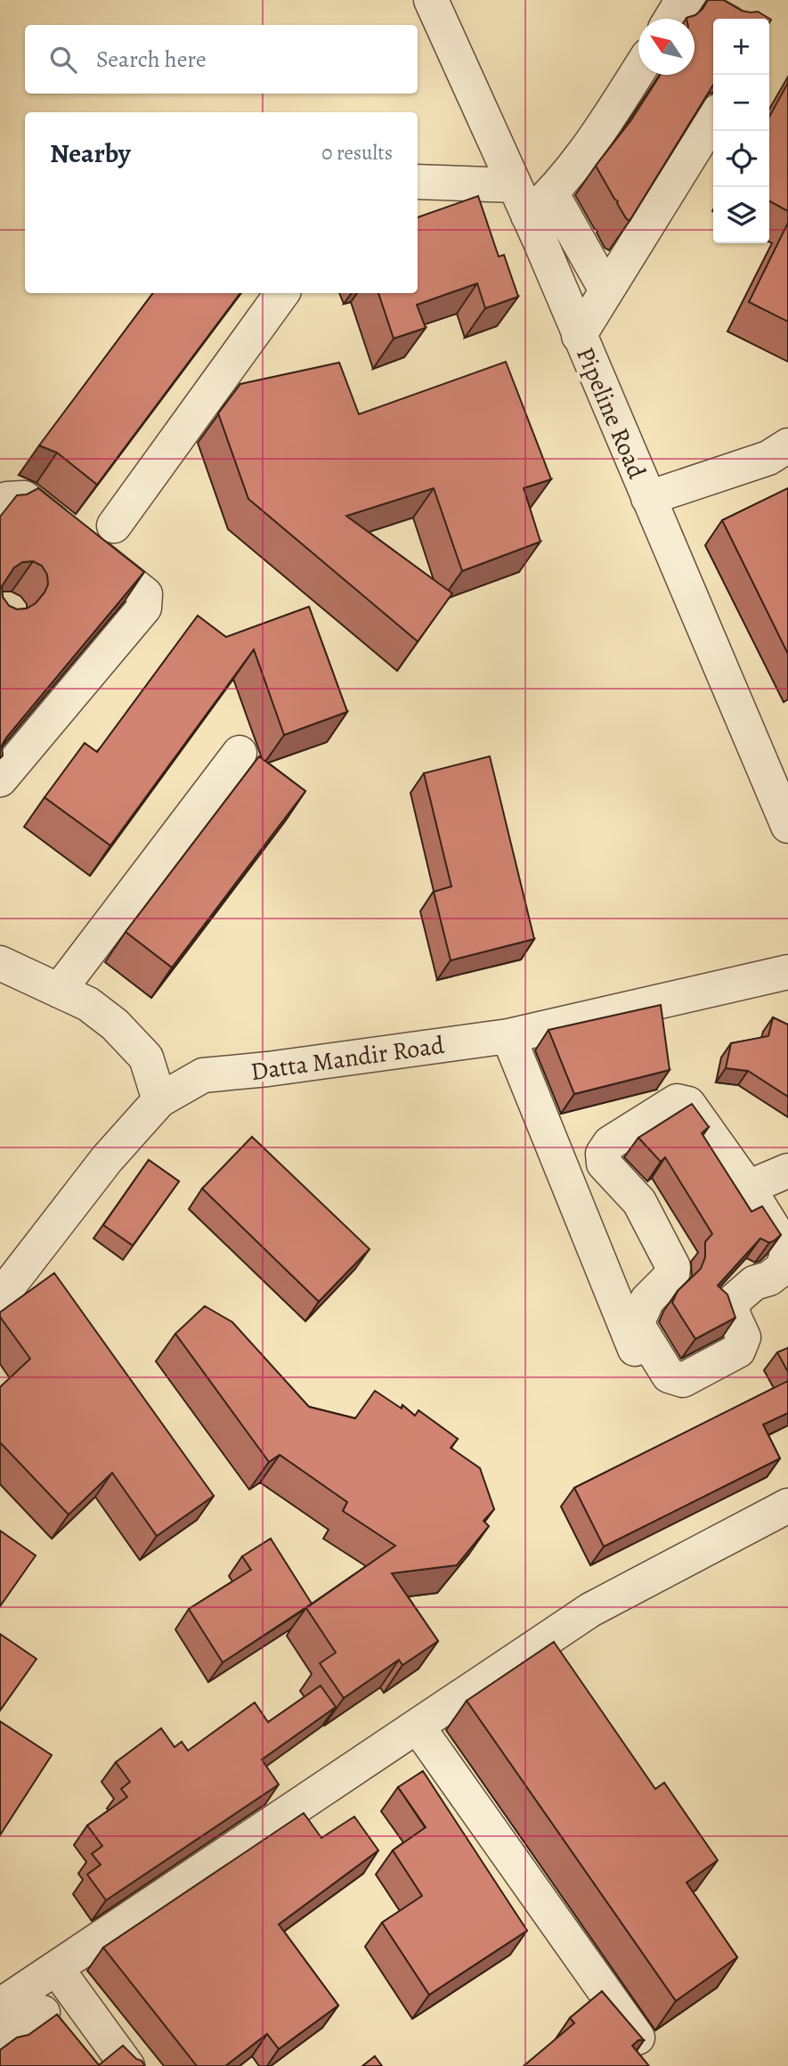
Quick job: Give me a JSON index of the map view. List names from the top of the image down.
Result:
{
  "streets": {
    "street": ["Pipeline Road", "Datta Mandir Road"]
  },
  "north": "top left",
  "page": {
    "map_buttons": ["+", "−"],
    "search": "Search here",
    "heading": ["Nearby", "0 results"]
  }
}
